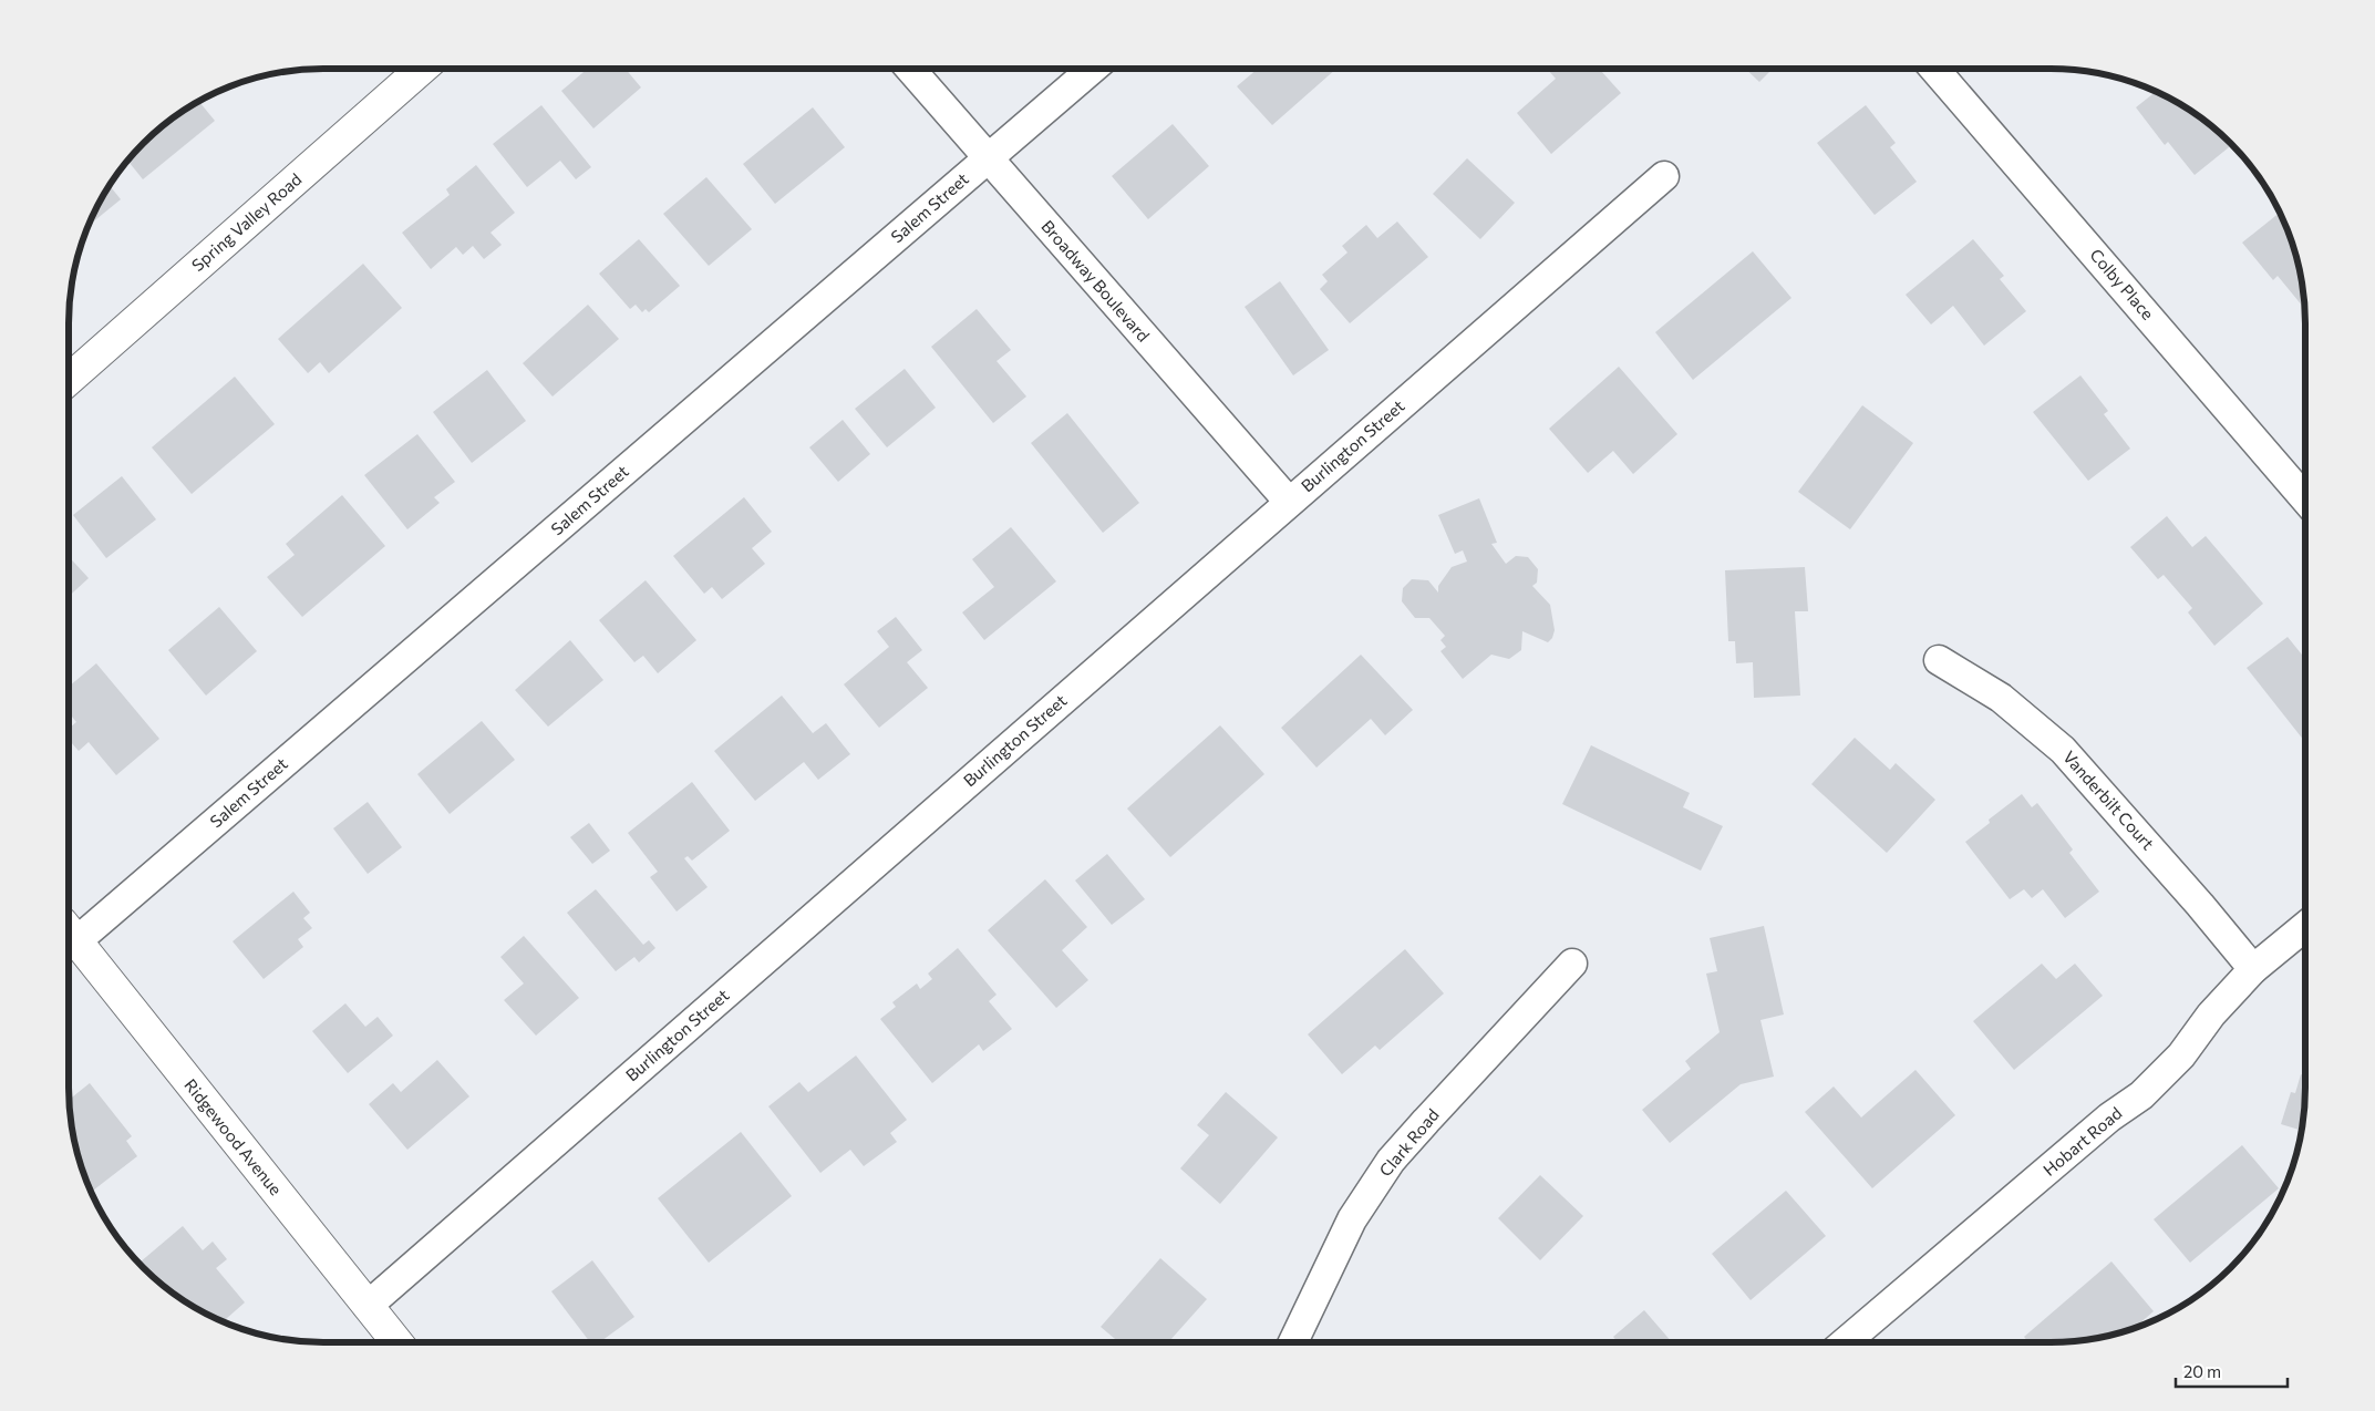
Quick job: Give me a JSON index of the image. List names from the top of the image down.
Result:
{
  "streets": {
    "street": [
      "Salem Street",
      "Spring Valley Road",
      "Broadway Boulevard",
      "Colby Place",
      "Burlington Street",
      "Vanderbilt Court",
      "Ridgewood Avenue",
      "Hobart Road",
      "Clark Road"
    ]
  },
  "crossings": [
    ["Salem Street", "Broadway Boulevard"],
    ["Salem Street", "Ridgewood Avenue"],
    ["Broadway Boulevard", "Burlington Street"],
    ["Burlington Street", "Ridgewood Avenue"],
    ["Vanderbilt Court", "Hobart Road"]
  ],
  "scale_bar": "20 m"
}
